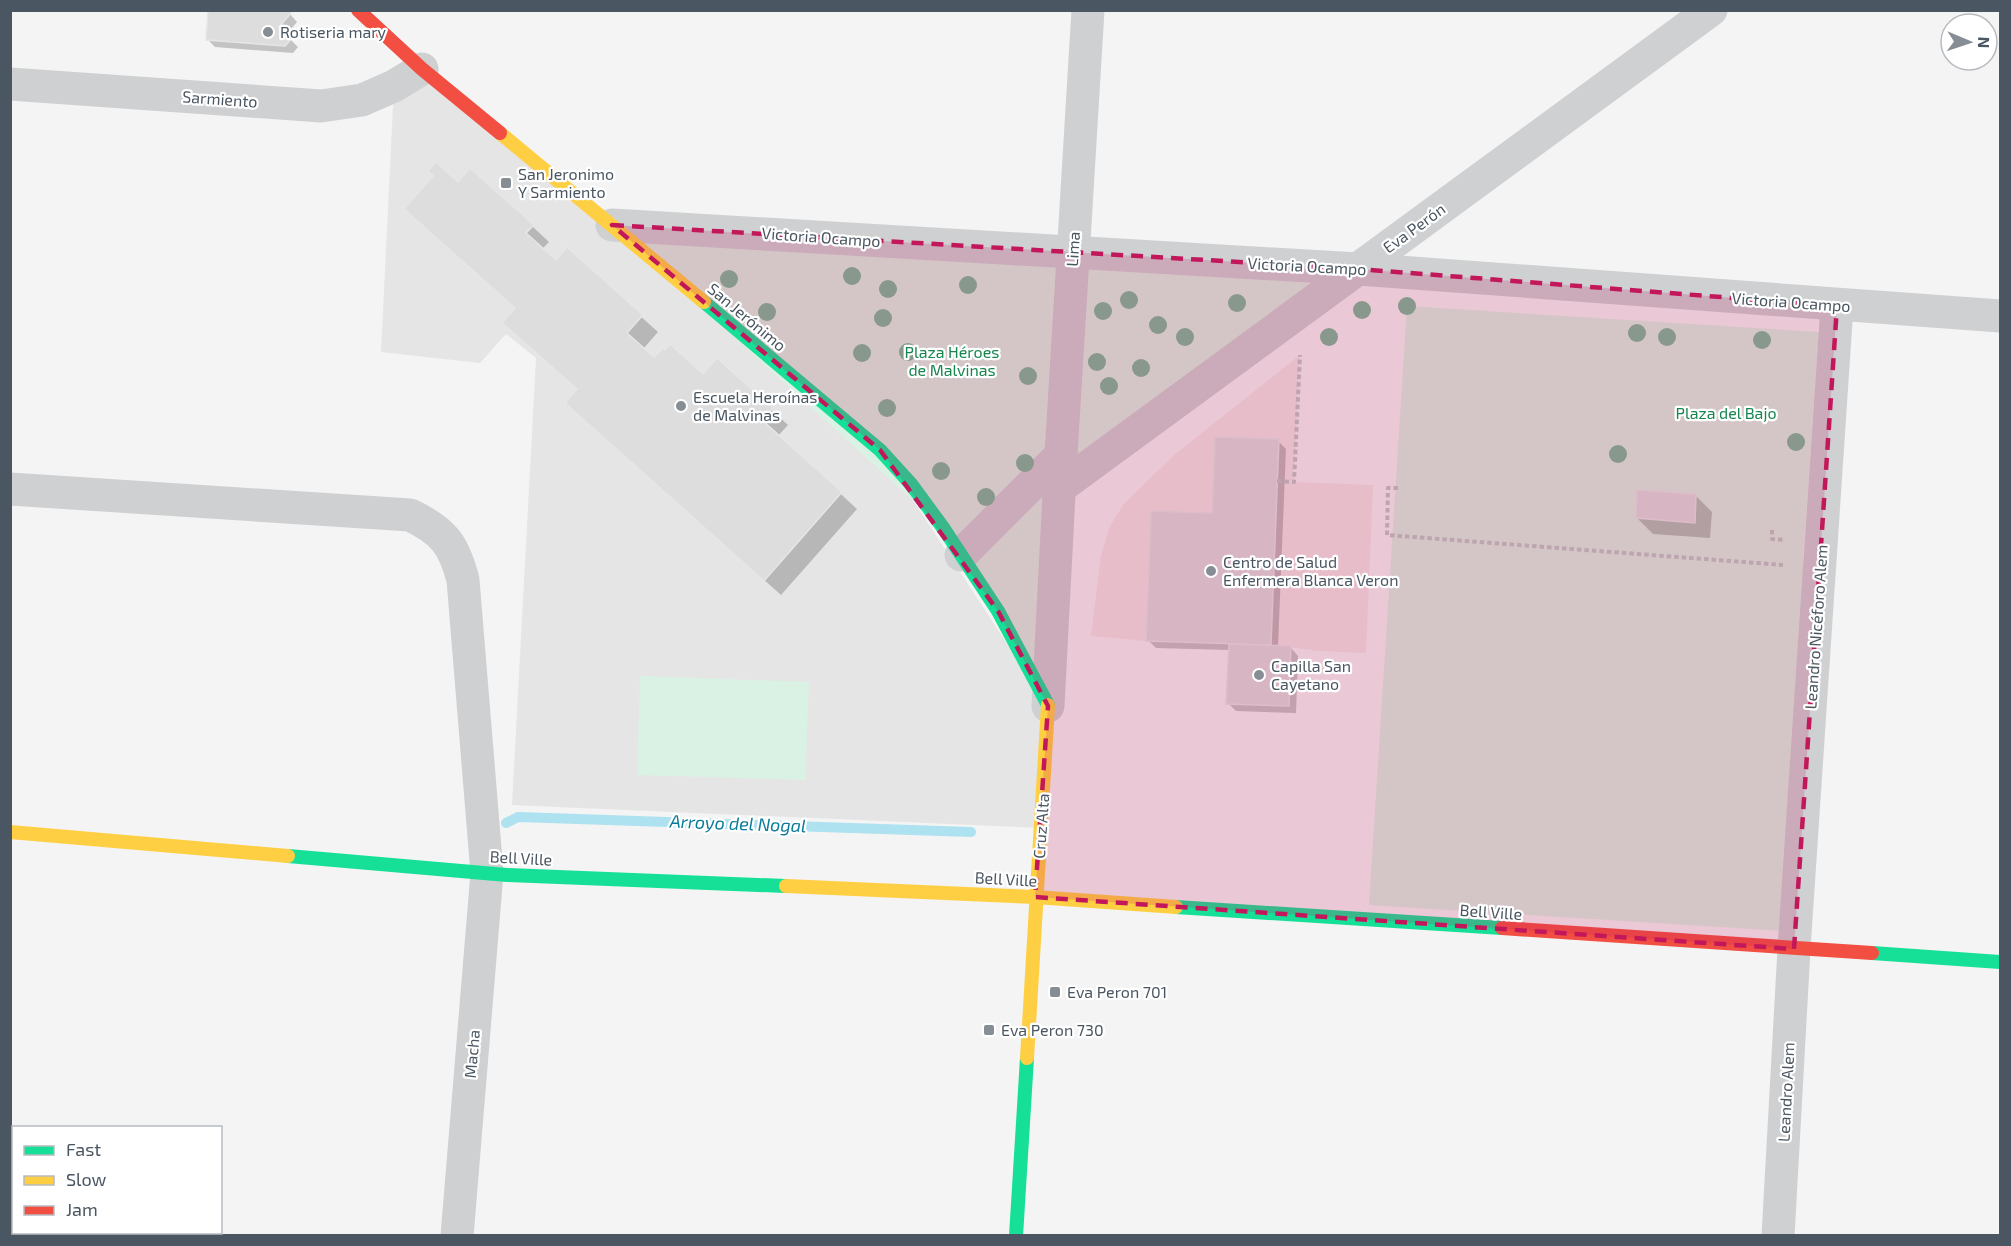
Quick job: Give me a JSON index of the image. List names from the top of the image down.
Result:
{
  "streets": {
    "street": [
      "Sarmiento",
      "Eva Perón",
      "Victoria Ocampo",
      "Lima",
      "San Jerónimo",
      "Leandro Nicéforo Alem",
      "Cruz Alta",
      "Bell Ville",
      "Macha",
      "Leandro Alem"
    ]
  },
  "crossings": [
    ["Sarmiento", "San Jerónimo"],
    ["Eva Perón", "Victoria Ocampo"],
    ["Eva Perón", "Lima"],
    ["Eva Perón", "Cruz Alta"],
    ["Victoria Ocampo", "Lima"],
    ["Victoria Ocampo", "San Jerónimo"],
    ["Victoria Ocampo", "Leandro Nicéforo Alem"],
    ["Lima", "Cruz Alta"],
    ["San Jerónimo", "Cruz Alta"],
    ["Leandro Nicéforo Alem", "Bell Ville"],
    ["Leandro Nicéforo Alem", "Leandro Alem"],
    ["Cruz Alta", "Bell Ville"],
    ["Bell Ville", "Macha"],
    ["Bell Ville", "Leandro Alem"]
  ],
  "water": ["Arroyo del Nogal"],
  "parks": ["Plaza Héroes de Malvinas", "Plaza del Bajo"],
  "places": {
    "other": [
      "Rotiseria mary",
      "Escuela Heroínas de Malvinas",
      "Centro de Salud Enfermera Blanca Veron",
      "Capilla San Cayetano"
    ],
    "transit": ["San Jeronimo Y Sarmiento", "Eva Peron 701", "Eva Peron 730"]
  },
  "legend": ["Fast", "Slow", "Jam"],
  "north": "right"
}
